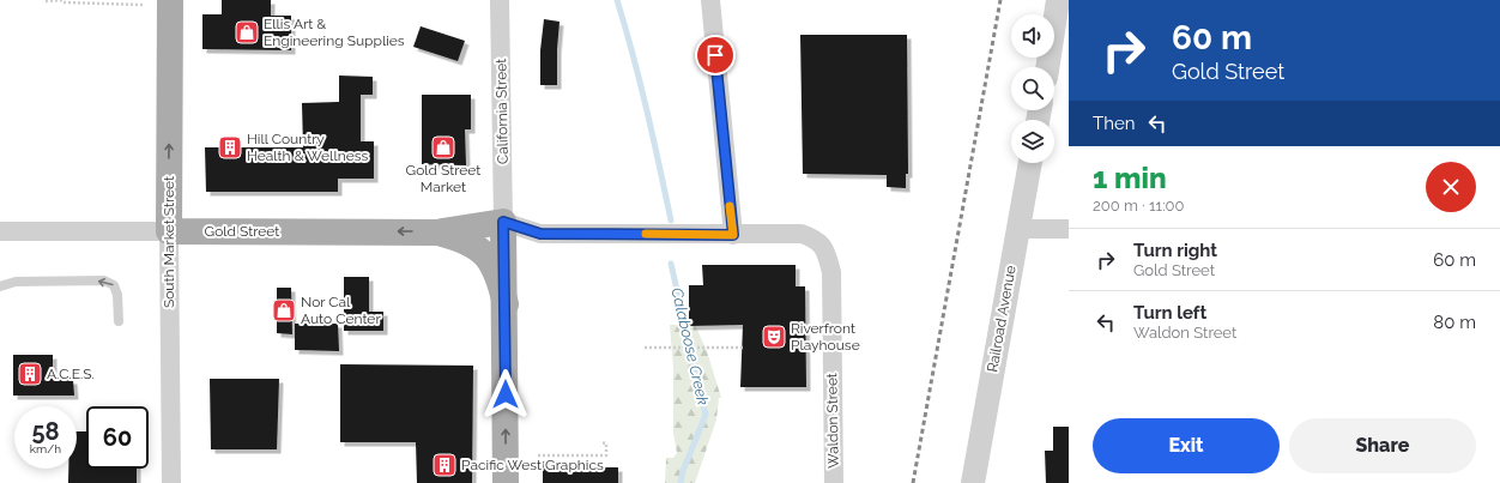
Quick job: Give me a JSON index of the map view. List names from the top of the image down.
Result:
{
  "streets": {
    "main road": ["California Street", "Gold Street", "South Market Street"],
    "street": ["Railroad Avenue", "Waldon Street"]
  },
  "crossings": [
    ["California Street", "Gold Street"],
    ["Gold Street", "South Market Street"]
  ],
  "one_way": ["Gold Street", "South Market Street"],
  "water": ["Calaboose Creek"],
  "places": {
    "shop": ["Ellis Art & Engineering Supplies", "Gold Street Market", "Nor Cal Auto Center"],
    "building": ["Hill Country Health & Wellness", "A.C.E.S.", "Pacific West Graphics"],
    "theatre": ["Riverfront Playhouse"]
  },
  "page": {
    "turn": ["60 m", "Gold Street"],
    "then": "Then",
    "heading": ["1 min", "200 m · 11:00"],
    "list": [
      {
        "name": "Turn right",
        "note": "Gold Street",
        "value": "60 m"
      },
      {
        "name": "Turn left",
        "note": "Waldon Street",
        "value": "80 m"
      }
    ],
    "speed": "58 km/h",
    "limit": "60",
    "buttons": ["Exit", "Share"]
  }
}
